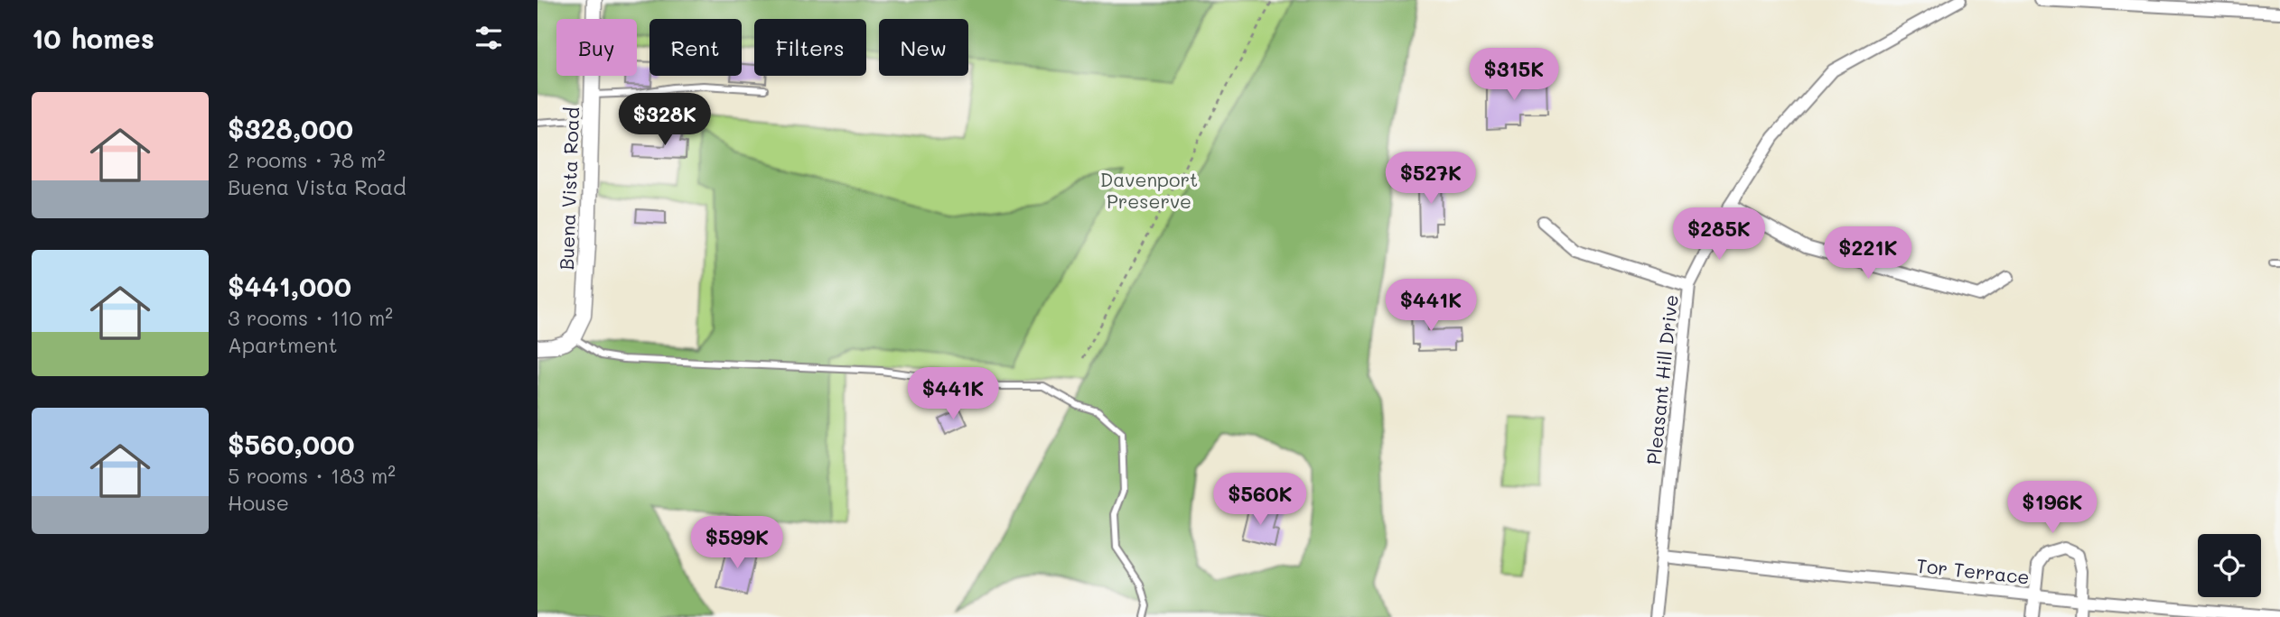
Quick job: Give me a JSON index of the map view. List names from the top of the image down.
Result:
{
  "streets": {
    "street": ["Buena Vista Road", "Pleasant Hill Drive", "Tor Terrace"]
  },
  "crossings": [
    ["Pleasant Hill Drive", "Tor Terrace"]
  ],
  "parks": ["Davenport Preserve"],
  "page": {
    "heading": "10 homes",
    "chip": [
      "Buy",
      "Rent",
      "Filters",
      "New"
    ],
    "price": [
      "$315K",
      "$328K",
      "$527K",
      "$285K",
      "$221K",
      "$441K",
      "$441K",
      "$560K",
      "$196K",
      "$599K"
    ],
    "list": [
      {
        "name": "$328,000",
        "note": "2 rooms · 78 m² · Buena Vista Road"
      },
      {
        "name": "$441,000",
        "note": "3 rooms · 110 m² · Apartment"
      },
      {
        "name": "$560,000",
        "note": "5 rooms · 183 m² · House"
      }
    ]
  }
}
